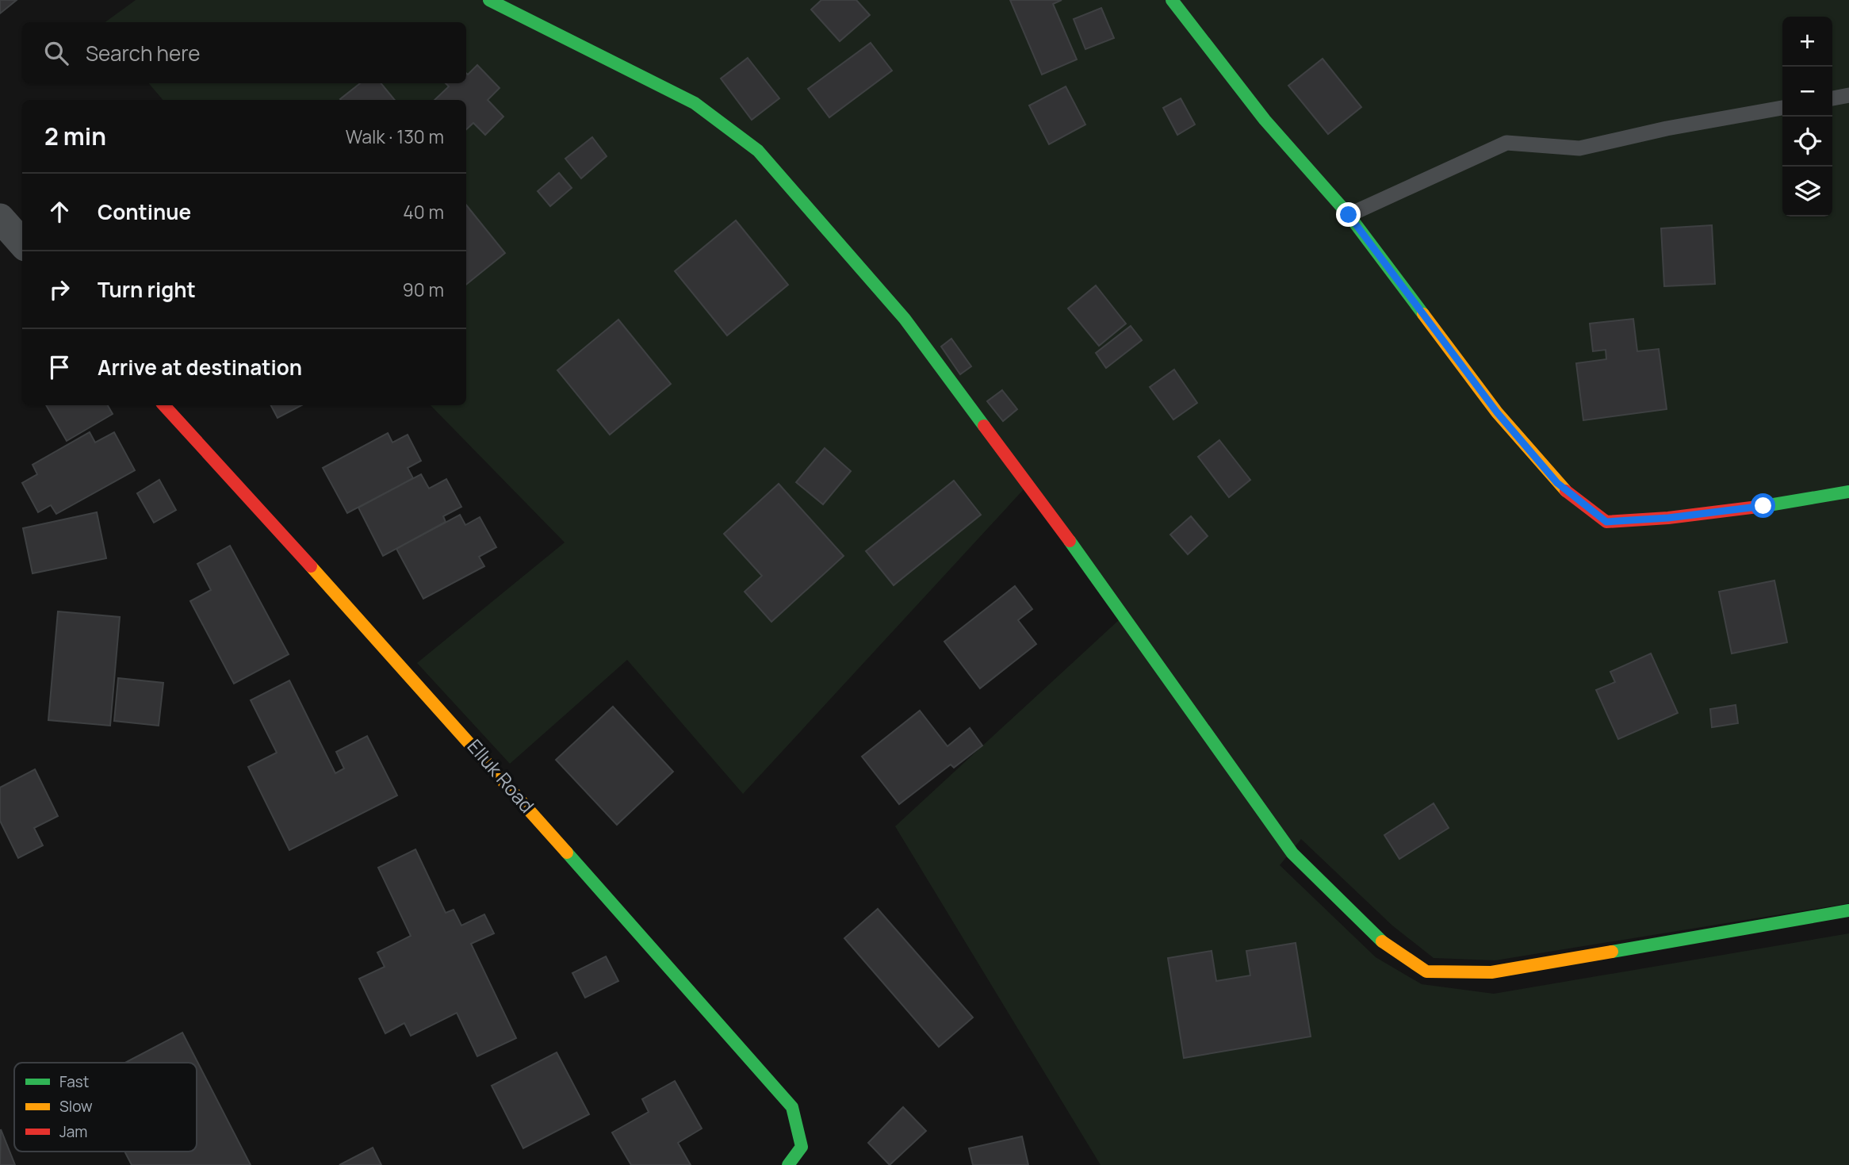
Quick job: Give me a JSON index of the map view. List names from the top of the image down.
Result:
{
  "streets": {
    "street": ["Elluk Road"]
  },
  "legend": ["Fast", "Slow", "Jam"],
  "page": {
    "map_buttons": ["+", "−"],
    "search": "Search here",
    "heading": ["2 min", "Walk · 130 m"],
    "list": [
      ["Continue", "40 m"],
      ["Turn right", "90 m"],
      "Arrive at destination"
    ]
  }
}
